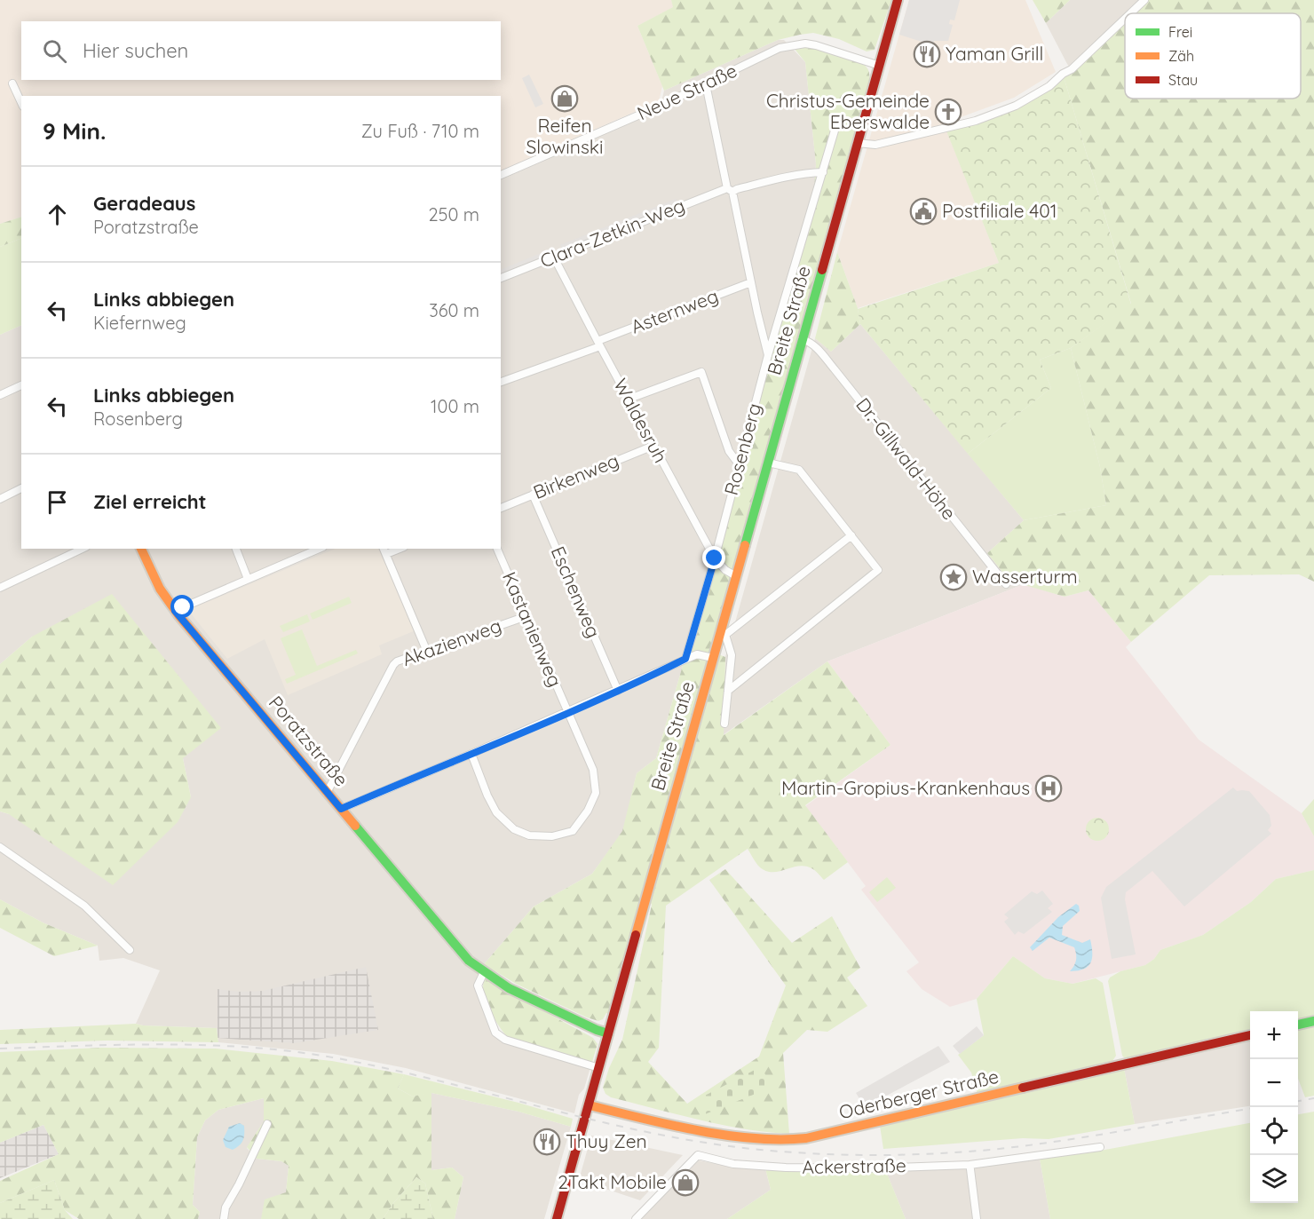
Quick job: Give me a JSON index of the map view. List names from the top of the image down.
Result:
{
  "streets": {
    "main road": ["Breite Straße", "Poratzstraße", "Oderberger Straße"],
    "street": [
      "Neue Straße",
      "Clara-Zetkin-Weg",
      "Asternweg",
      "Waldesruh",
      "Rosenberg",
      "Dr.-Gillwald-Höhe",
      "Birkenweg",
      "Eschenweg",
      "Kastanienweg",
      "Akazienweg",
      "Ackerstraße"
    ]
  },
  "crossings": [
    ["Neue Straße", "Breite Straße"],
    ["Neue Straße", "Rosenberg"],
    ["Clara-Zetkin-Weg", "Waldesruh"],
    ["Clara-Zetkin-Weg", "Rosenberg"],
    ["Asternweg", "Waldesruh"],
    ["Asternweg", "Rosenberg"],
    ["Breite Straße", "Waldesruh"],
    ["Breite Straße", "Dr.-Gillwald-Höhe"],
    ["Breite Straße", "Poratzstraße"],
    ["Breite Straße", "Oderberger Straße"],
    ["Waldesruh", "Rosenberg"],
    ["Waldesruh", "Birkenweg"],
    ["Birkenweg", "Eschenweg"],
    ["Kastanienweg", "Akazienweg"],
    ["Akazienweg", "Poratzstraße"]
  ],
  "places": {
    "restaurant": ["Yaman Grill", "Thuy Zen"],
    "shop": ["Reifen Slowinski", "2Takt Mobile"],
    "church": ["Christus-Gemeinde Eberswalde"],
    "public building": ["Postfiliale 401"],
    "place": ["Wasserturm"],
    "hospital": ["Martin-Gropius-Krankenhaus"]
  },
  "legend": ["Frei", "Zäh", "Stau"],
  "page": {
    "search": "Hier suchen",
    "heading": ["9 Min.", "Zu Fuß · 710 m"],
    "list": [
      ["Geradeaus", "Poratzstraße", "250 m"],
      ["Links abbiegen", "Kiefernweg", "360 m"],
      ["Links abbiegen", "Rosenberg", "100 m"],
      "Ziel erreicht"
    ],
    "map_buttons": ["+", "−"]
  }
}
